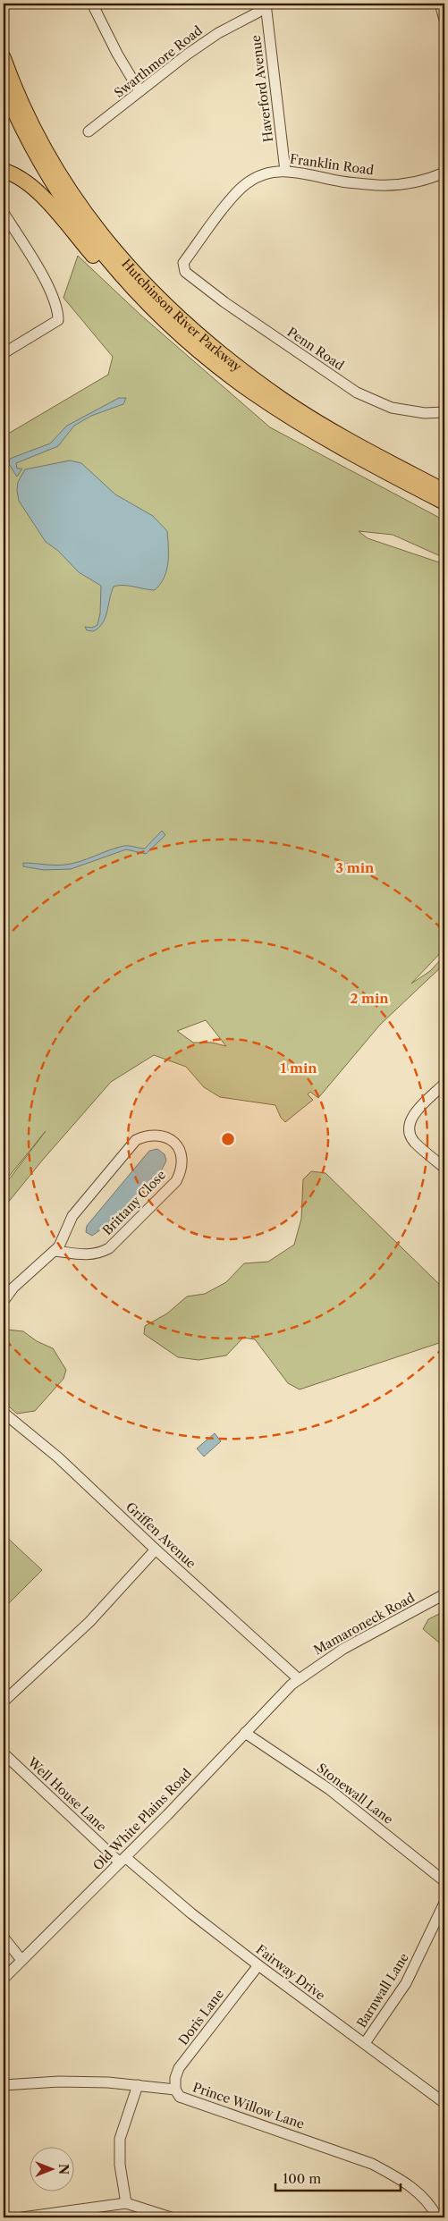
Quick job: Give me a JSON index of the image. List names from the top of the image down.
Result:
{
  "streets": {
    "highway": ["Hutchinson River Parkway"],
    "street": [
      "Swarthmore Road",
      "Haverford Avenue",
      "Franklin Road",
      "Penn Road",
      "Brittany Close",
      "Griffen Avenue",
      "Mamaroneck Road",
      "Stonewall Lane",
      "Well House Lane",
      "Old White Plains Road",
      "Fairway Drive",
      "Barnwall Lane",
      "Doris Lane",
      "Prince Willow Lane"
    ]
  },
  "crossings": [
    ["Swarthmore Road", "Haverford Avenue"],
    ["Haverford Avenue", "Franklin Road"],
    ["Franklin Road", "Penn Road"],
    ["Griffen Avenue", "Mamaroneck Road"],
    ["Griffen Avenue", "Old White Plains Road"],
    ["Mamaroneck Road", "Old White Plains Road"],
    ["Stonewall Lane", "Old White Plains Road"],
    ["Well House Lane", "Old White Plains Road"],
    ["Well House Lane", "Fairway Drive"],
    ["Old White Plains Road", "Fairway Drive"],
    ["Fairway Drive", "Barnwall Lane"],
    ["Fairway Drive", "Doris Lane"],
    ["Doris Lane", "Prince Willow Lane"]
  ],
  "scale_bar": "100 m",
  "north": "right",
  "rings": ["3 min", "2 min", "1 min"]
}
